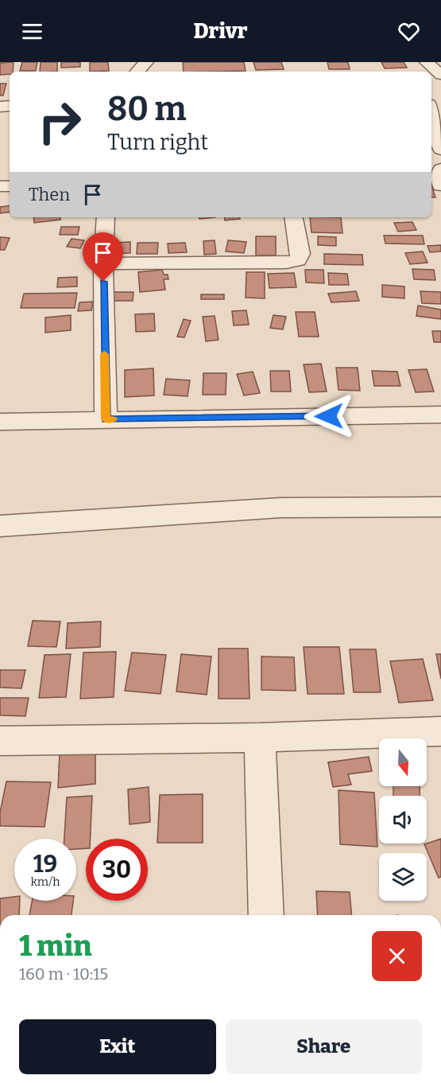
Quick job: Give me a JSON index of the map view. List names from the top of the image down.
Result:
{
  "north": "bottom",
  "page": {
    "header": "Drivr",
    "turn": ["80 m", "Turn right"],
    "then": "Then",
    "speed": "19 km/h",
    "limit": "30",
    "heading": ["1 min", "160 m · 10:15"],
    "buttons": ["Exit", "Share"]
  }
}
